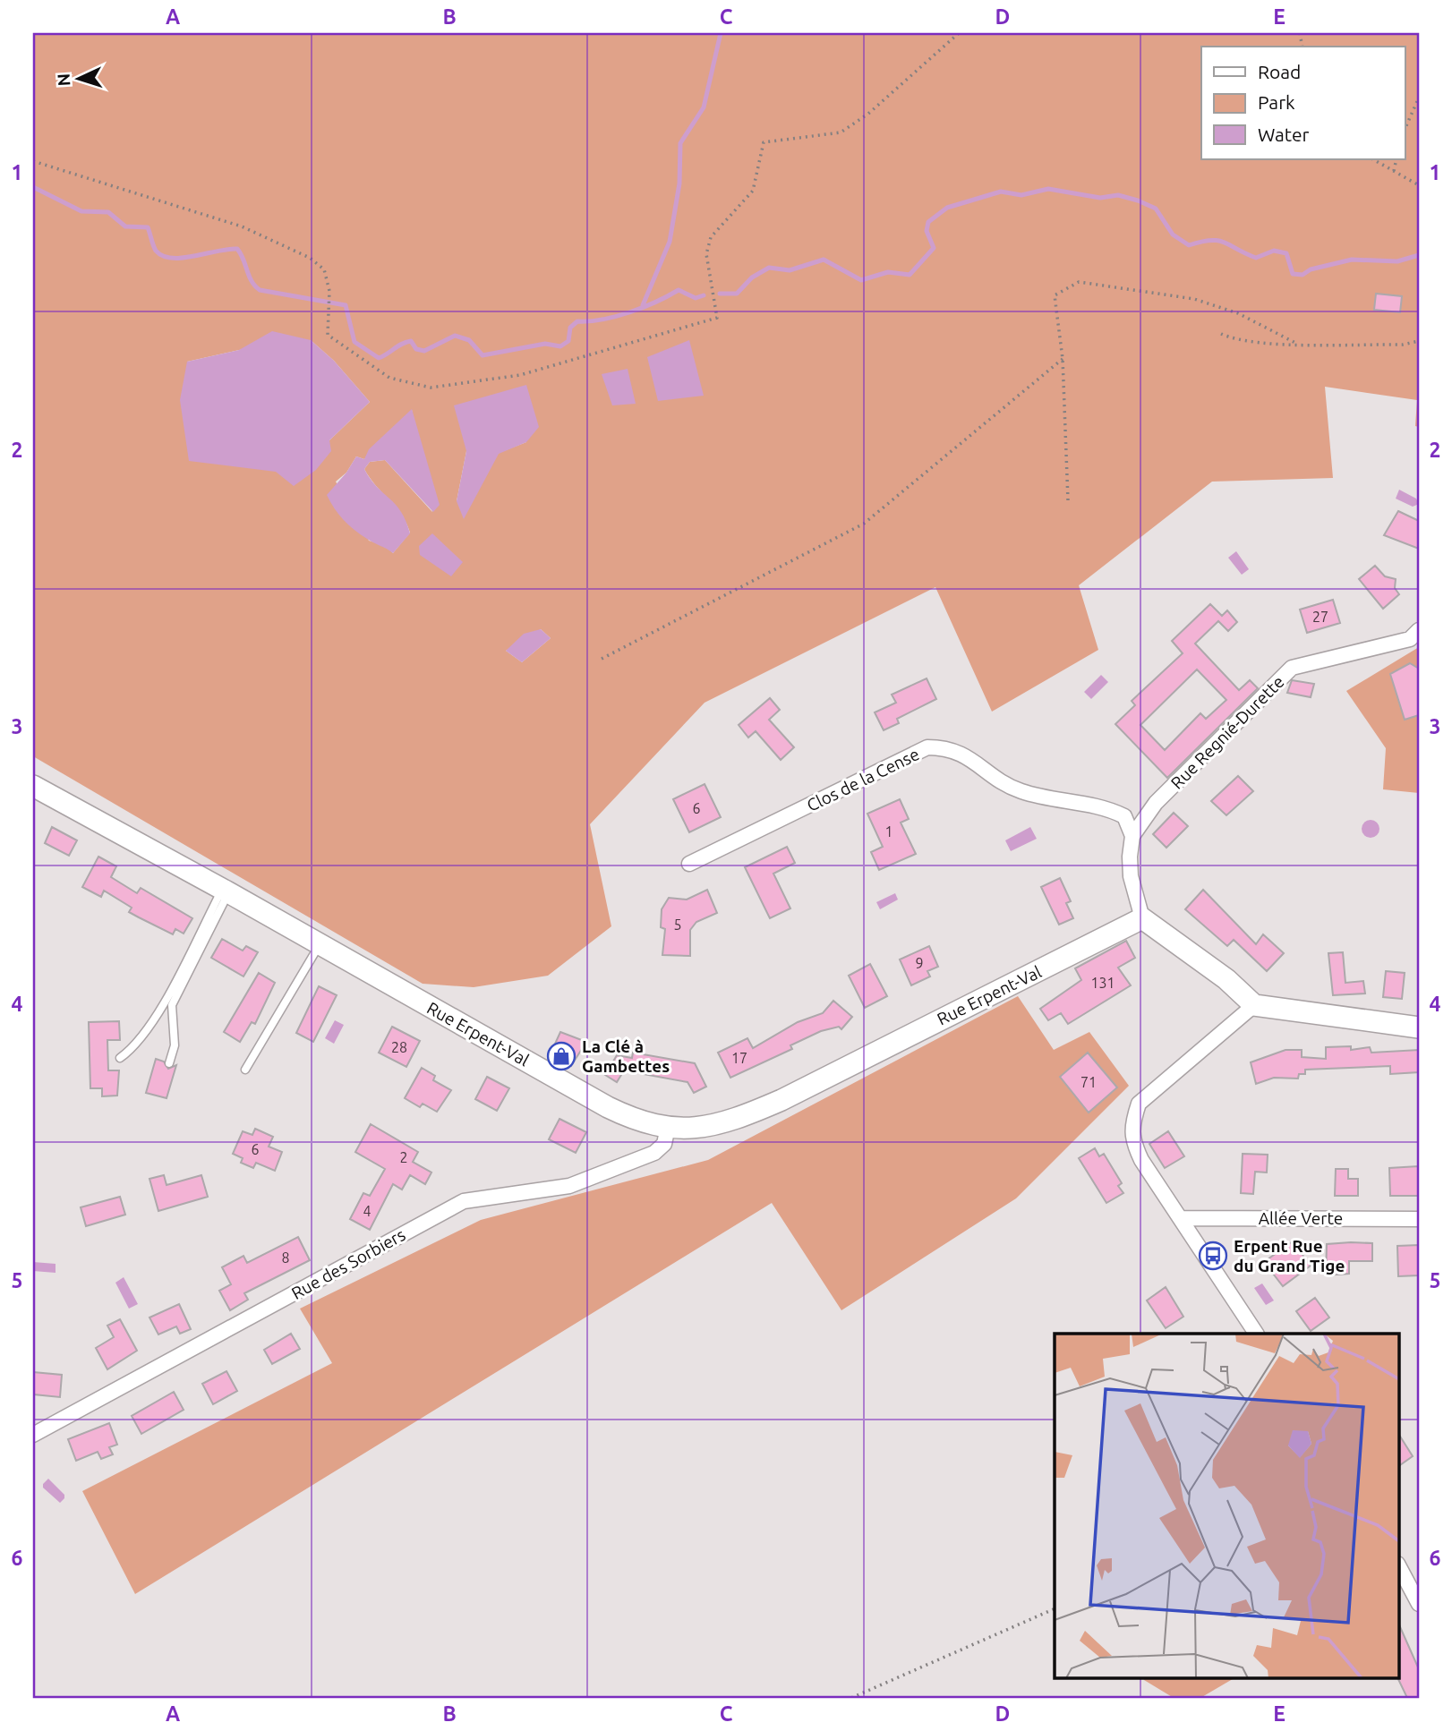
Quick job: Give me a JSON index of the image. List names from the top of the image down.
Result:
{
  "streets": {
    "street": [
      "Rue Regnié-Durette",
      "Clos de la Cense",
      "Rue Erpent-Val",
      "Allée Verte",
      "Rue des Sorbiers"
    ]
  },
  "crossings": [
    ["Rue Regnié-Durette", "Clos de la Cense"],
    ["Rue Erpent-Val", "Rue des Sorbiers"]
  ],
  "places": {
    "shop": ["La Clé à Gambettes"],
    "bus stop": ["Erpent Rue du Grand Tige"]
  },
  "house_numbers": [
    "27",
    "6",
    "1",
    "5",
    "9",
    "131",
    "28",
    "17",
    "71",
    "6",
    "2",
    "4",
    "8"
  ],
  "legend": ["Road", "Park", "Water"],
  "north": "left",
  "grid": {
    "columns": [
      "A",
      "B",
      "C",
      "D",
      "E"
    ],
    "rows": [
      "1",
      "2",
      "3",
      "4",
      "5",
      "6"
    ]
  }
}
